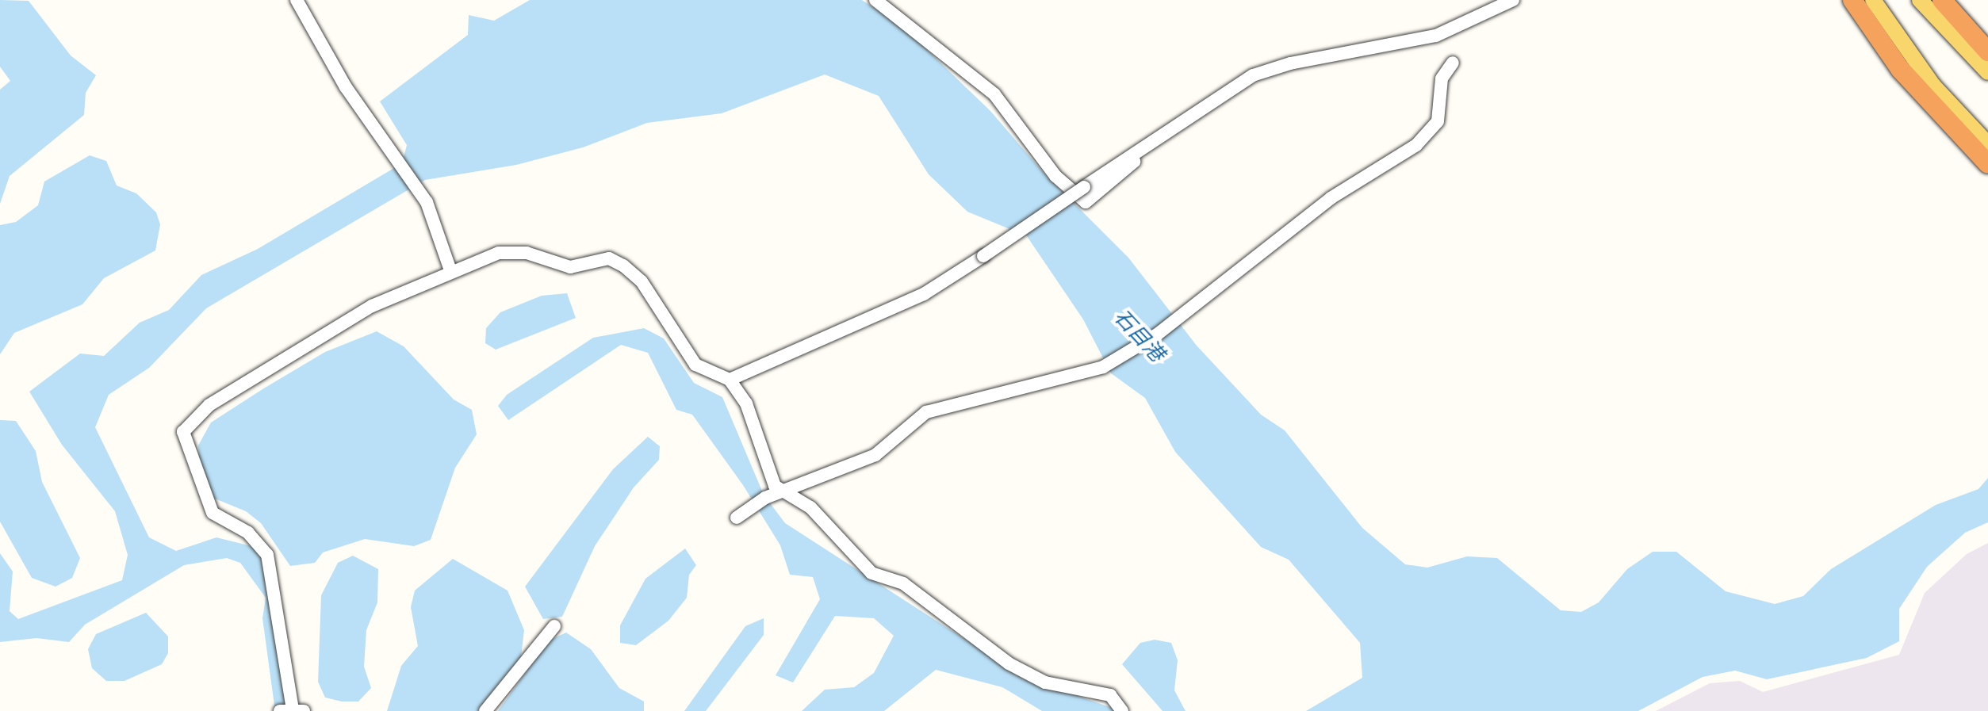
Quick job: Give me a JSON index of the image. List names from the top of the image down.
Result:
{
  "water": ["石目港"]
}
